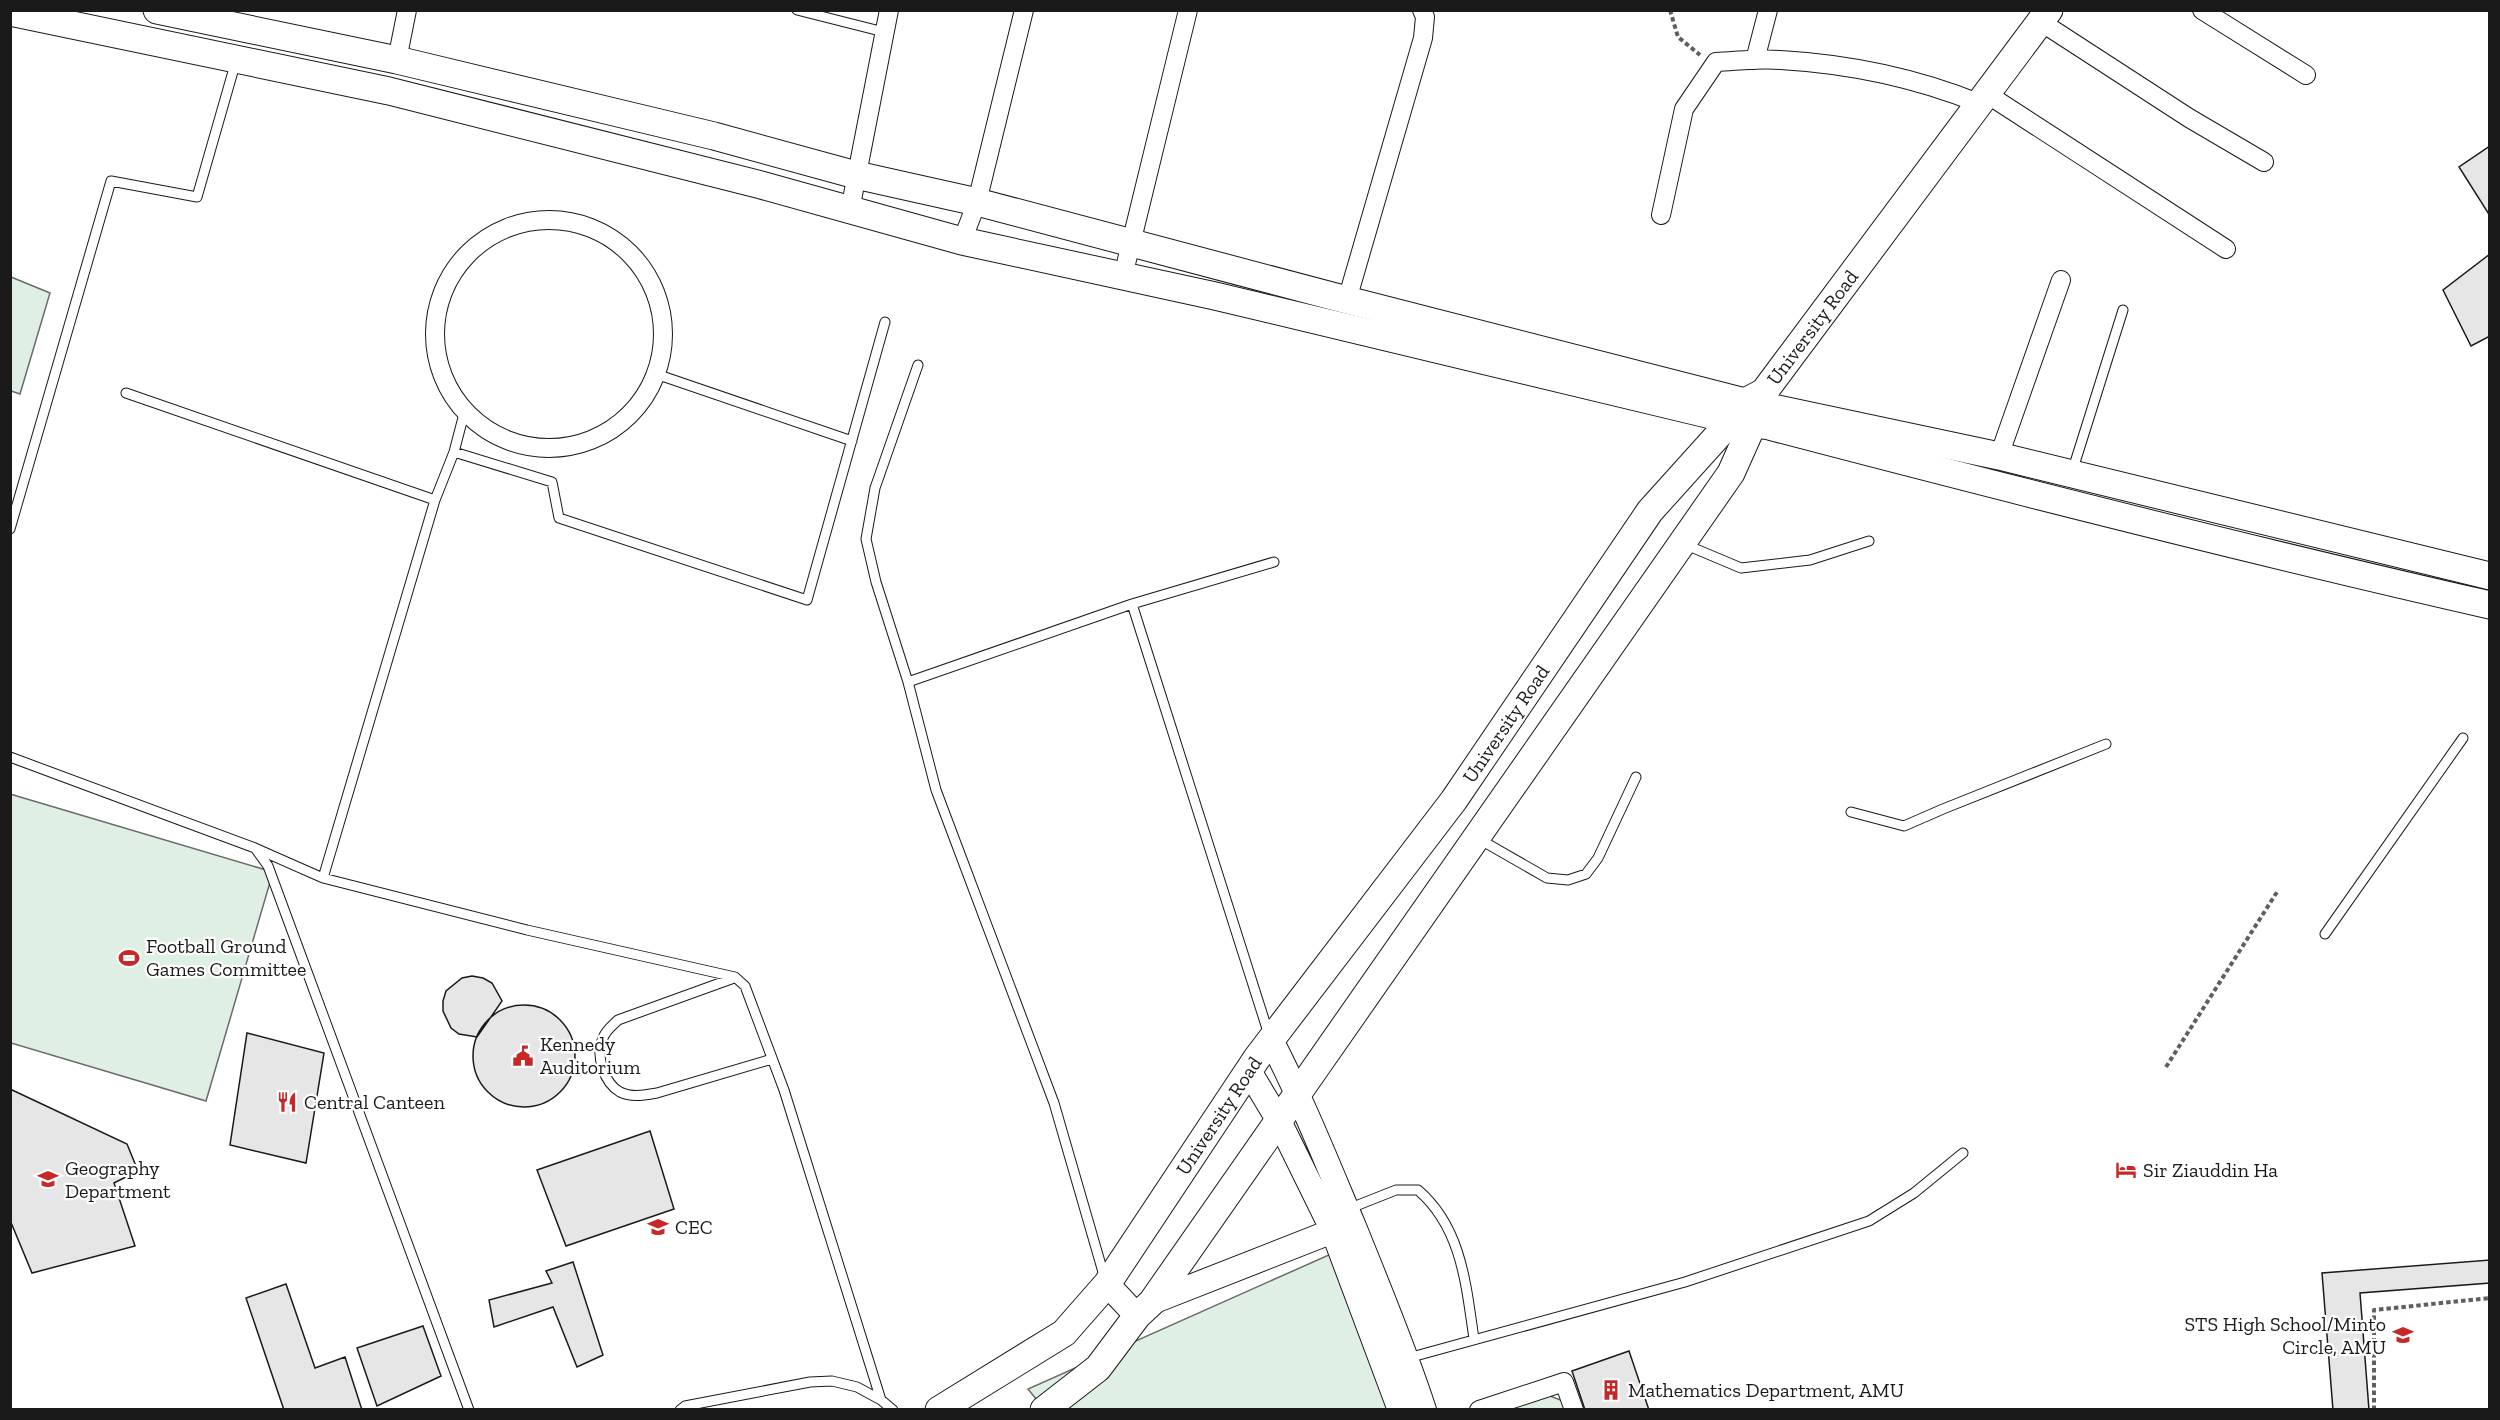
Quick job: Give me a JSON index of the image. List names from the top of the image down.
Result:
{
  "streets": {
    "main road": ["University Road"]
  },
  "places": {
    "sports": ["Football Ground Games Committee"],
    "public building": ["Kennedy Auditorium"],
    "restaurant": ["Central Canteen"],
    "hotel": ["Sir Ziauddin Ha"],
    "school or university": ["Geography Department", "CEC", "STS High School/Minto Circle, AMU"],
    "building": ["Mathematics Department, AMU"]
  }
}
